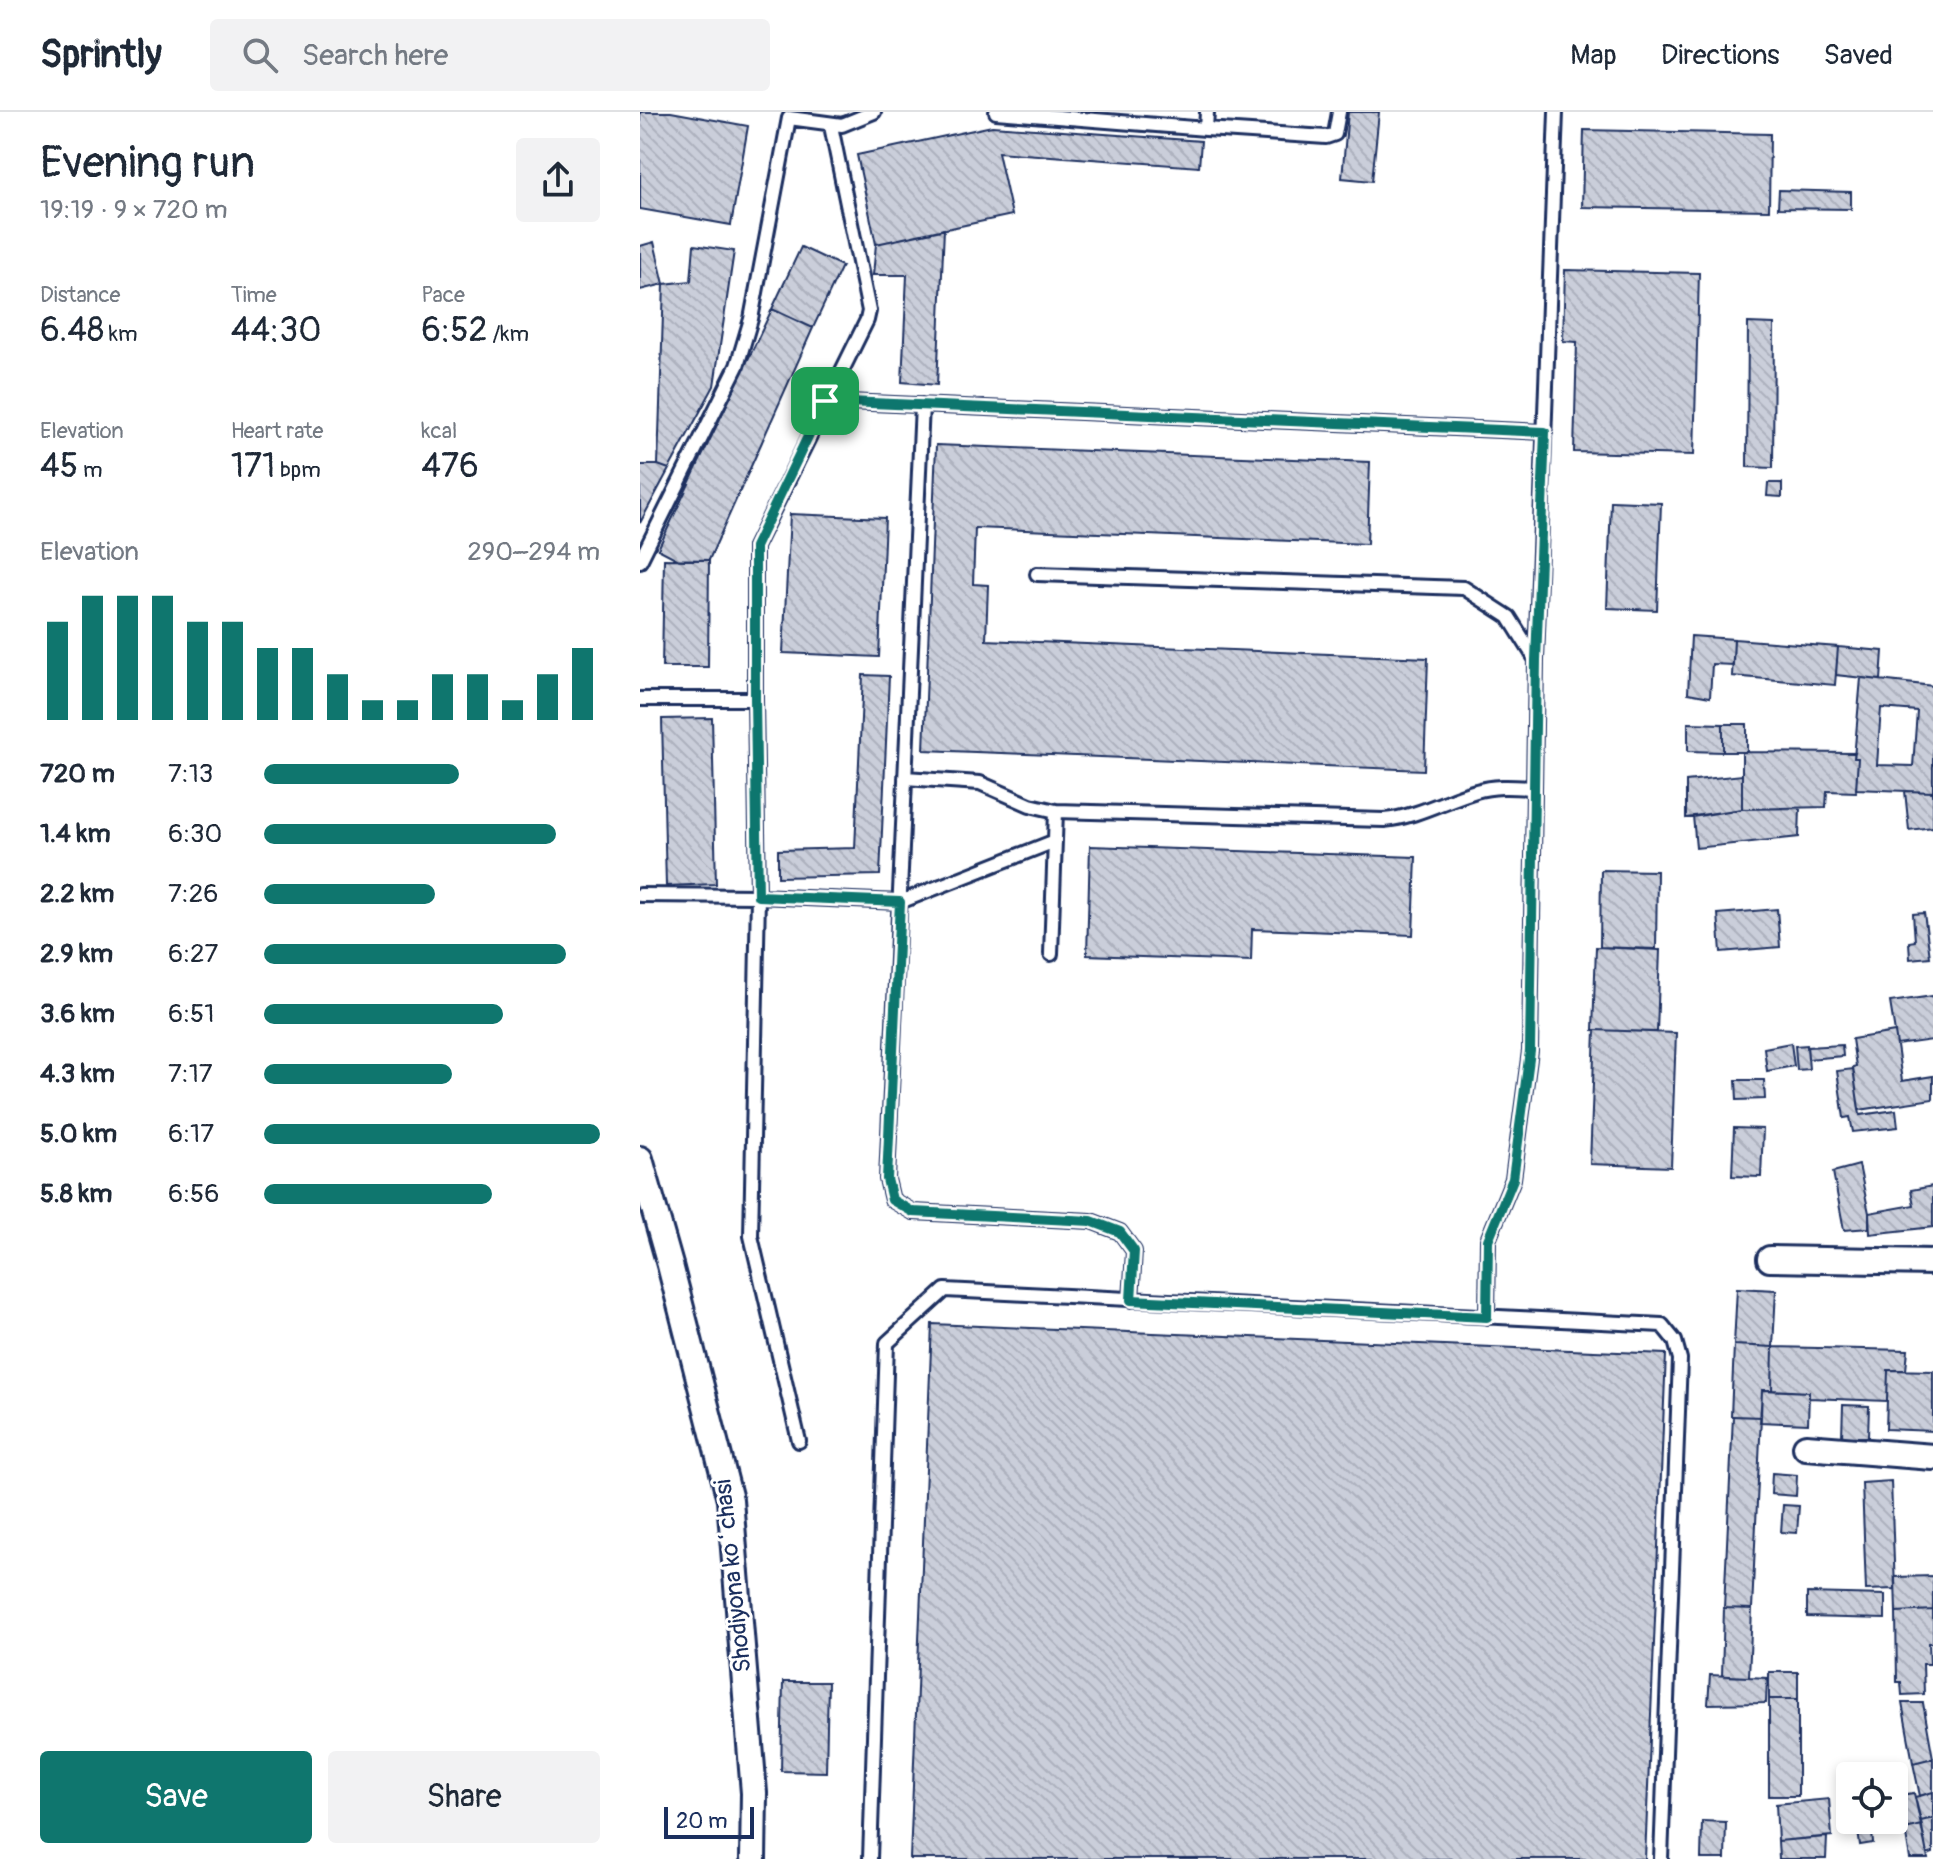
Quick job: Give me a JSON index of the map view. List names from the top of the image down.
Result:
{
  "streets": {
    "street": ["Shodiyona koʻchasi"]
  },
  "scale_bar": "20 m",
  "page": {
    "header": "Sprintly",
    "search": "Search here",
    "nav": ["Map", "Directions", "Saved"],
    "heading": ["Evening run", "19:19 · 9 × 720 m"],
    "stats": [
      ["Distance", "6.48 km"],
      ["Time", "44:30"],
      ["Pace", "6:52 /km"],
      ["Elevation", "45 m"],
      ["Heart rate", "171 bpm"],
      ["kcal", "476"]
    ],
    "chart": ["Elevation", "290–294 m"],
    "list": [
      {
        "name": "720 m",
        "note": "7:13"
      },
      {
        "name": "1.4 km",
        "note": "6:30"
      },
      {
        "name": "2.2 km",
        "note": "7:26"
      },
      {
        "name": "2.9 km",
        "note": "6:27"
      },
      {
        "name": "3.6 km",
        "note": "6:51"
      },
      {
        "name": "4.3 km",
        "note": "7:17"
      },
      {
        "name": "5.0 km",
        "note": "6:17"
      },
      {
        "name": "5.8 km",
        "note": "6:56"
      }
    ],
    "buttons": ["Save", "Share"],
    "scale": "20 m"
  }
}
